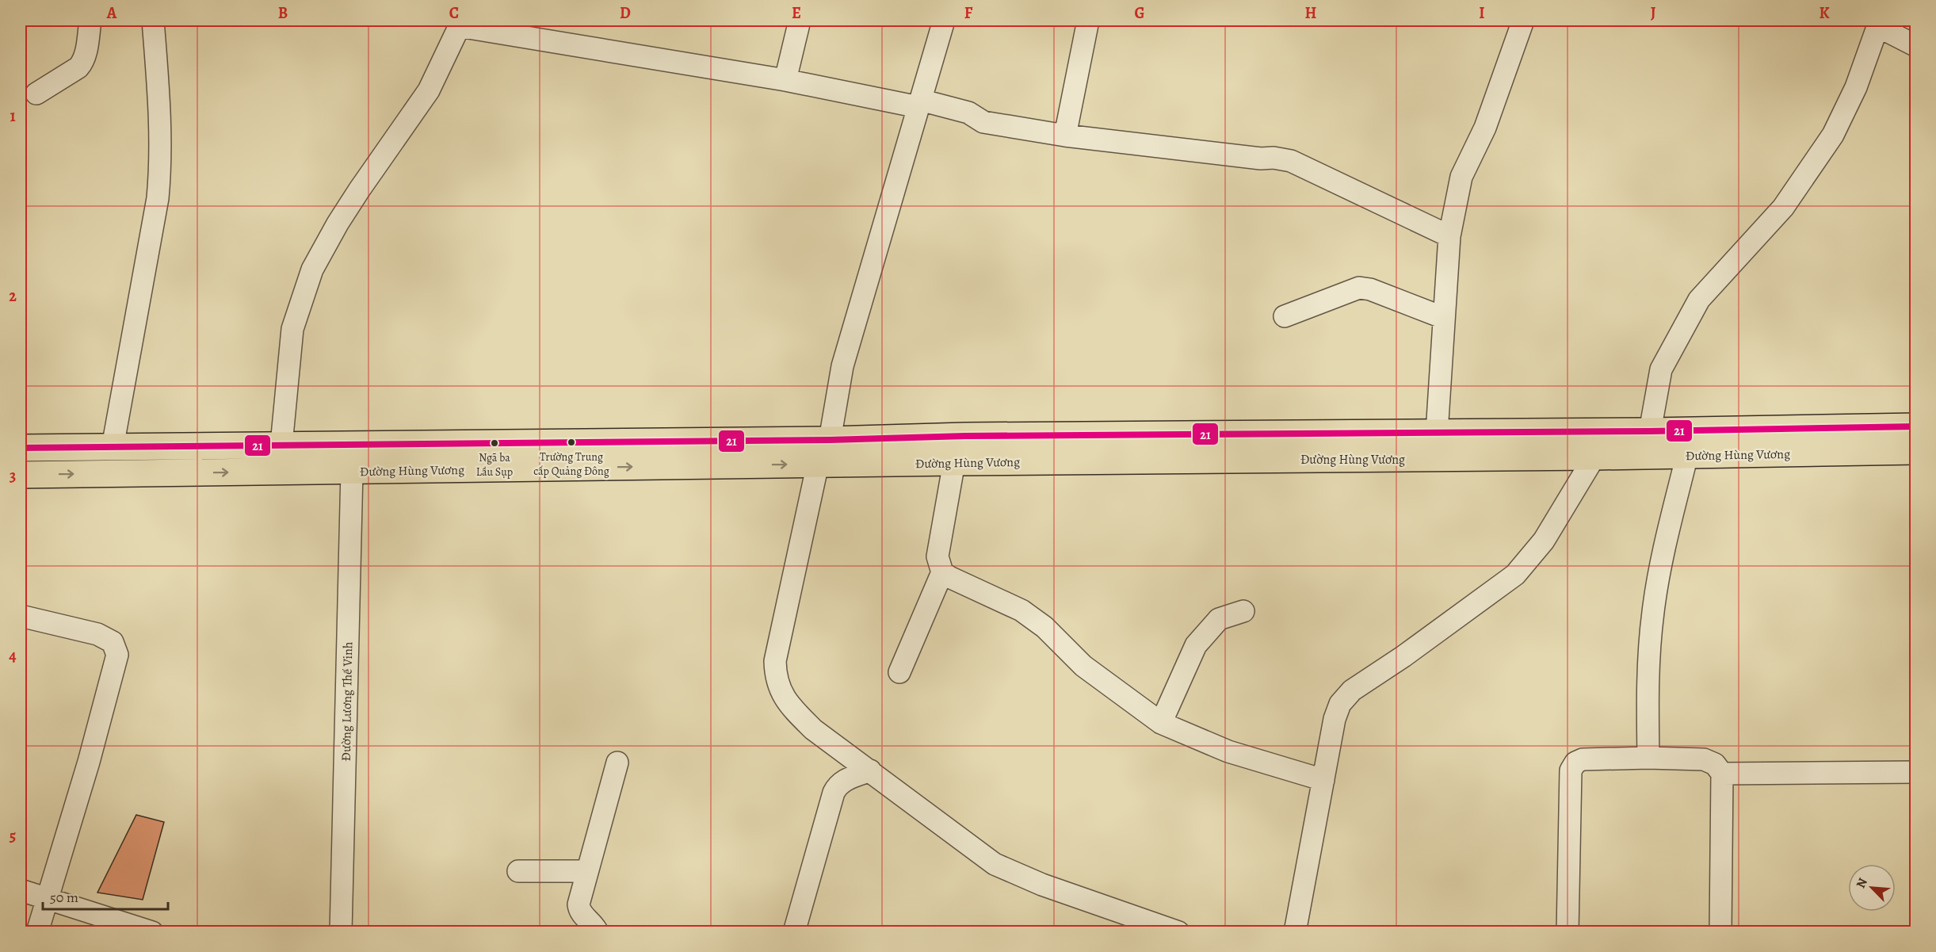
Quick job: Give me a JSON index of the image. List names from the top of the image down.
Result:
{
  "streets": {
    "highway": ["Đường Hùng Vương"],
    "street": ["Đường Lương Thế Vinh"]
  },
  "crossings": [
    ["Đường Hùng Vương", "Đường Lương Thế Vinh"]
  ],
  "places": ["Trường Trung cấp Quảng Đông", "Ngã ba Lầu Sụp"],
  "lines": ["transit line 21"],
  "scale_bar": "50 m",
  "north": "top left",
  "grid": {
    "columns": [
      "A",
      "B",
      "C",
      "D",
      "E",
      "F",
      "G",
      "H",
      "I",
      "J",
      "K"
    ],
    "rows": [
      "1",
      "2",
      "3",
      "4",
      "5"
    ]
  }
}
